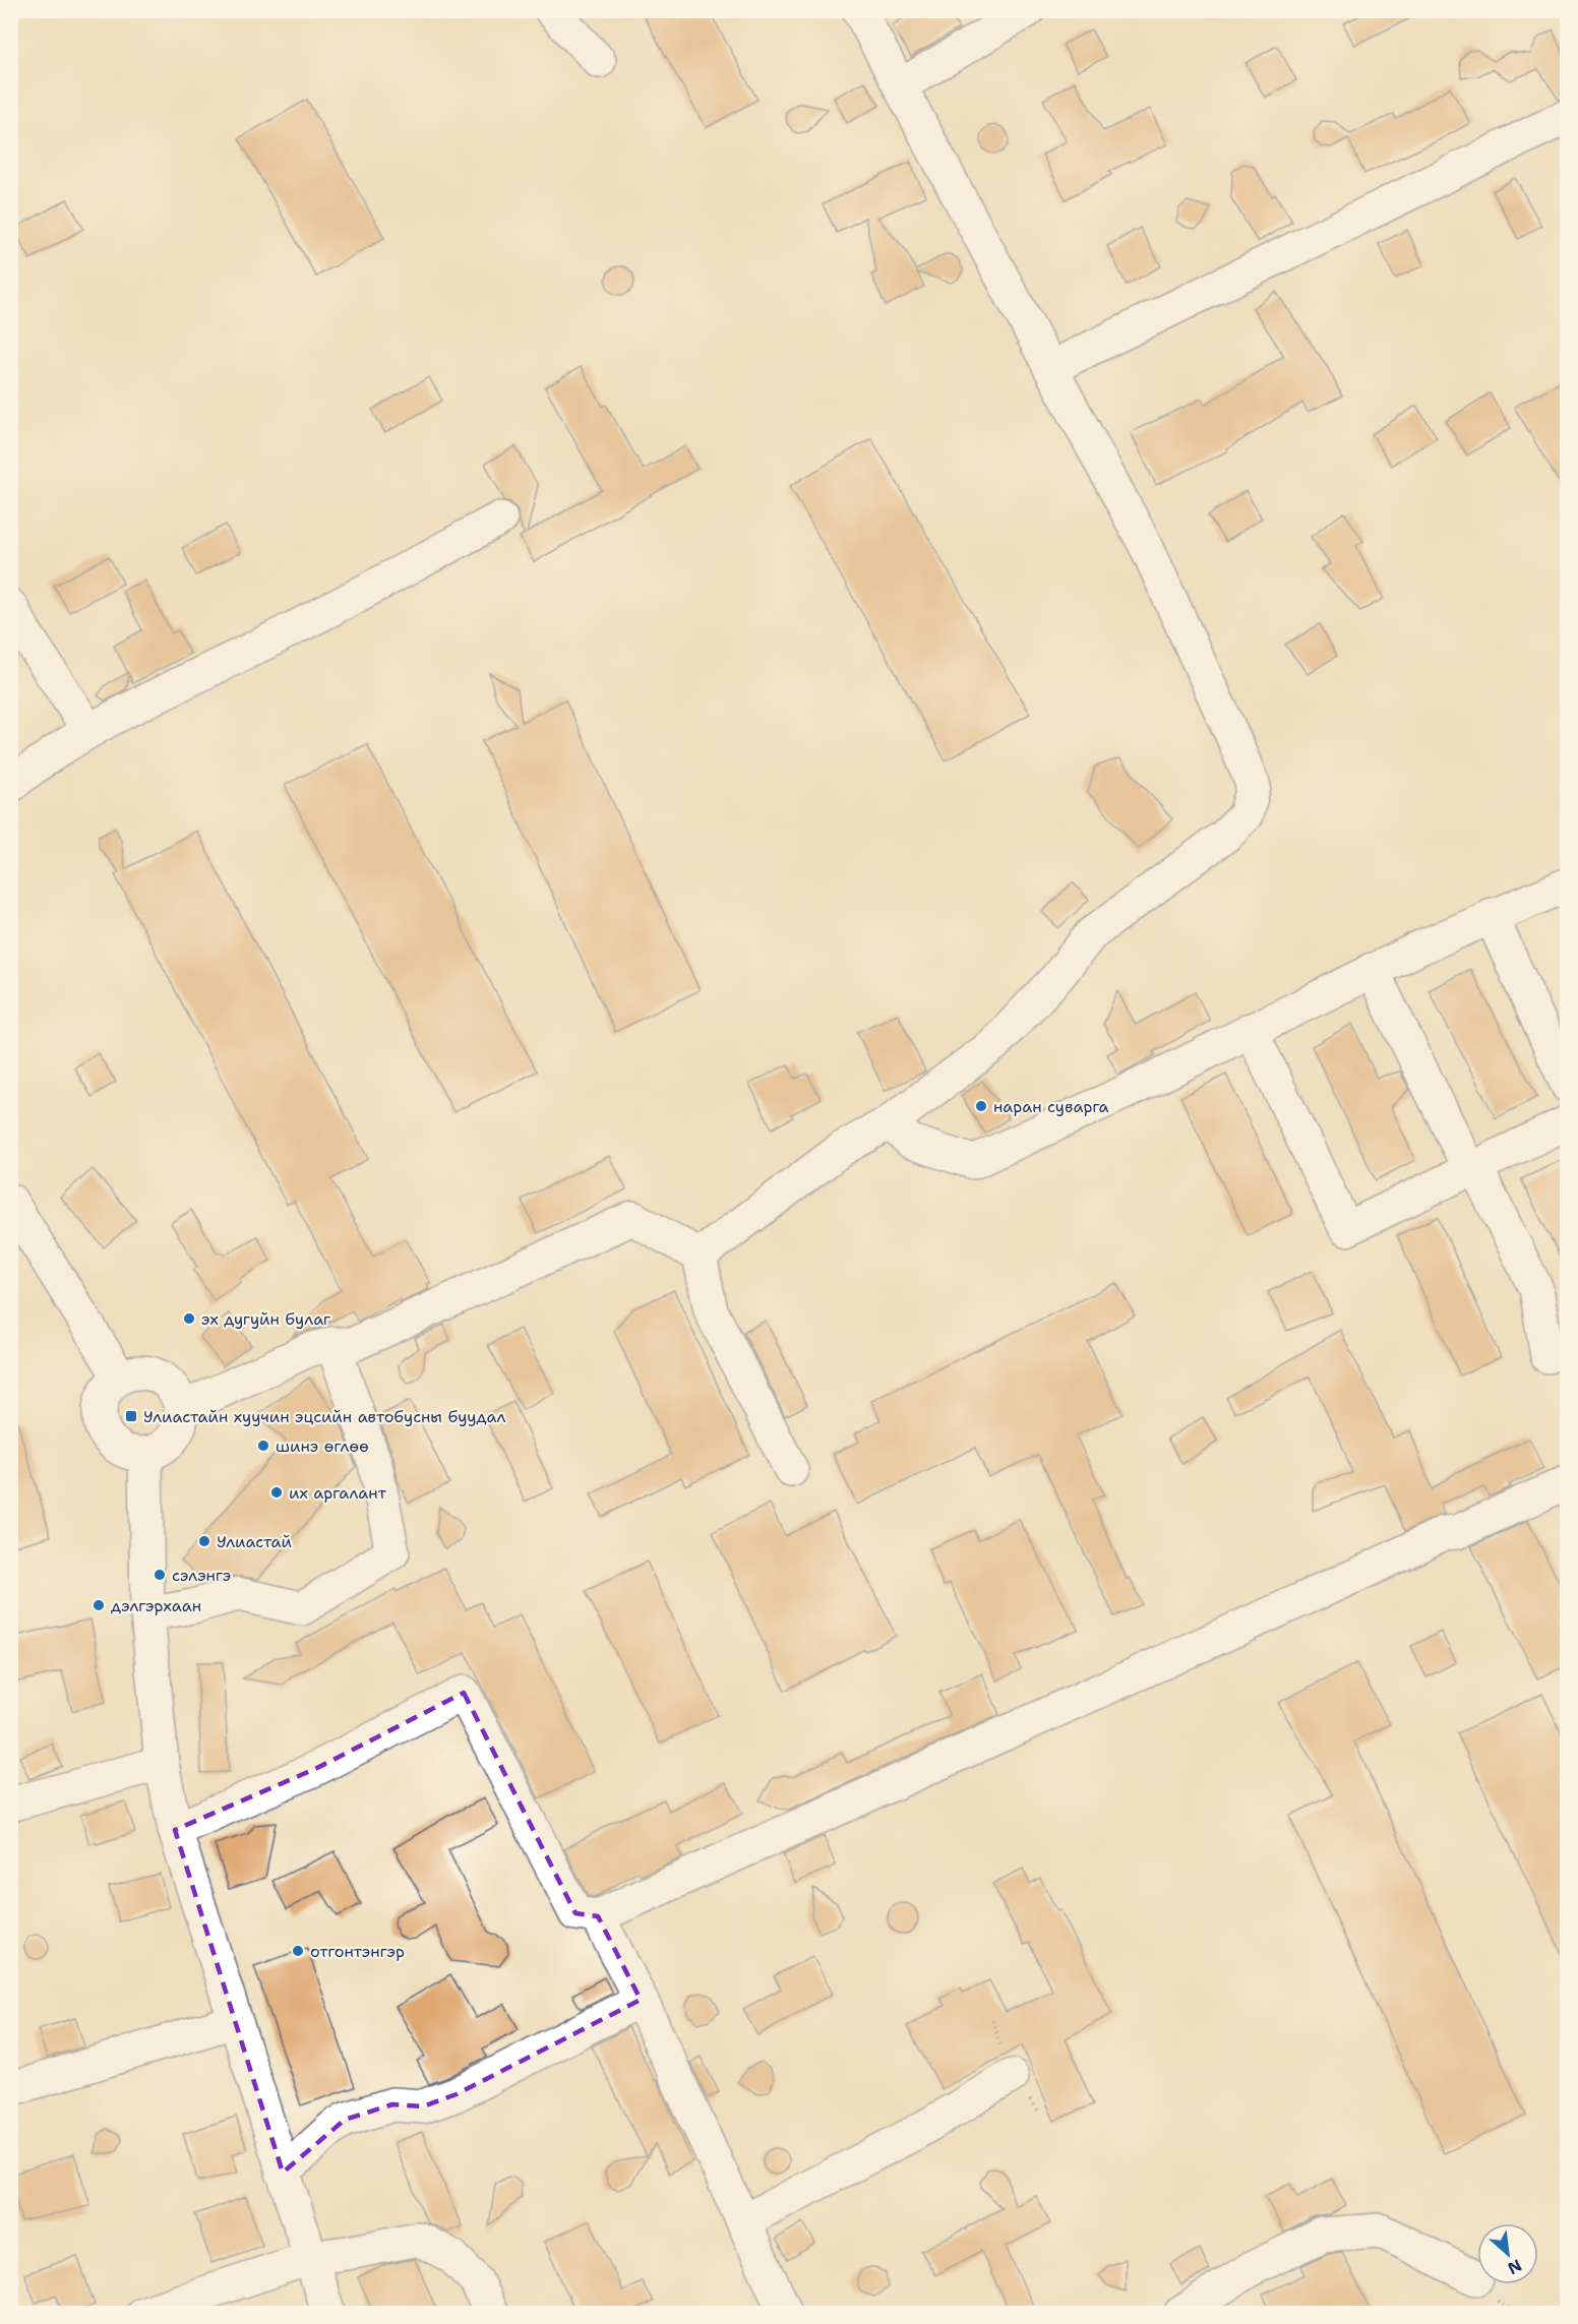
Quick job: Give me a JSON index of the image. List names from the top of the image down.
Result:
{
  "places": {
    "other": [
      "наран суварга",
      "эх дугуйн булаг",
      "шинэ өглөө",
      "их аргалант",
      "Улиастай",
      "сэлэнгэ",
      "дэлгэрхаан",
      "отгонтэнгэр"
    ],
    "transit": ["Улиастайн хуучин эцсийн автобусны буудал"]
  },
  "north": "bottom right"
}
